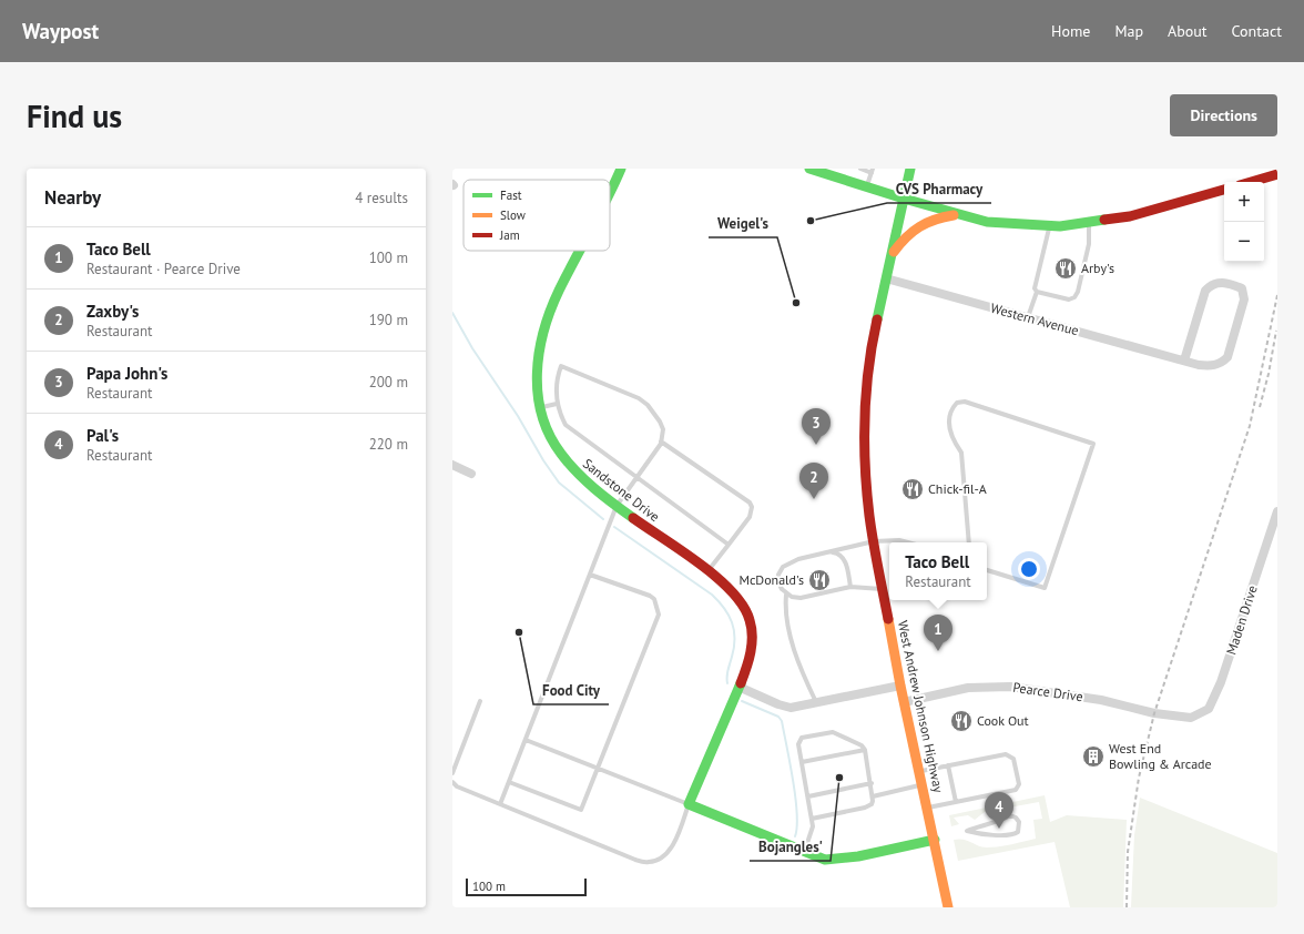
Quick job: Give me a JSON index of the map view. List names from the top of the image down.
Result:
{
  "streets": {
    "main road": ["Sandstone Drive", "West Andrew Johnson Highway"],
    "street": ["Western Avenue", "Maden Drive", "Pearce Drive"]
  },
  "crossings": [
    ["Western Avenue", "West Andrew Johnson Highway"],
    ["Maden Drive", "Pearce Drive"],
    ["Pearce Drive", "West Andrew Johnson Highway"]
  ],
  "places": {
    "other": [
      "CVS Pharmacy",
      "Weigel's",
      "Food City",
      "Bojangles'"
    ],
    "restaurant": [
      "Arby's",
      "Chick-fil-A",
      "McDonald's",
      "Cook Out"
    ],
    "building": ["West End Bowling & Arcade"]
  },
  "legend": ["Fast", "Slow", "Jam"],
  "scale_bar": "100 m",
  "page": {
    "header": "Waypost",
    "nav": [
      "Home",
      "Map",
      "About",
      "Contact"
    ],
    "buttons": "Directions",
    "title": "Find us",
    "heading": ["Nearby", "4 results"],
    "map_buttons": ["+", "−"],
    "list": [
      {
        "mark": "1",
        "name": "Taco Bell",
        "note": "Restaurant · Pearce Drive",
        "value": "100 m"
      },
      {
        "mark": "2",
        "name": "Zaxby's",
        "note": "Restaurant",
        "value": "190 m"
      },
      {
        "mark": "3",
        "name": "Papa John's",
        "note": "Restaurant",
        "value": "200 m"
      },
      {
        "mark": "4",
        "name": "Pal's",
        "note": "Restaurant",
        "value": "220 m"
      }
    ],
    "pins": [
      "3",
      "2",
      "1",
      "4"
    ],
    "popup": ["Taco Bell", "Restaurant"],
    "scale": "100 m"
  }
}
